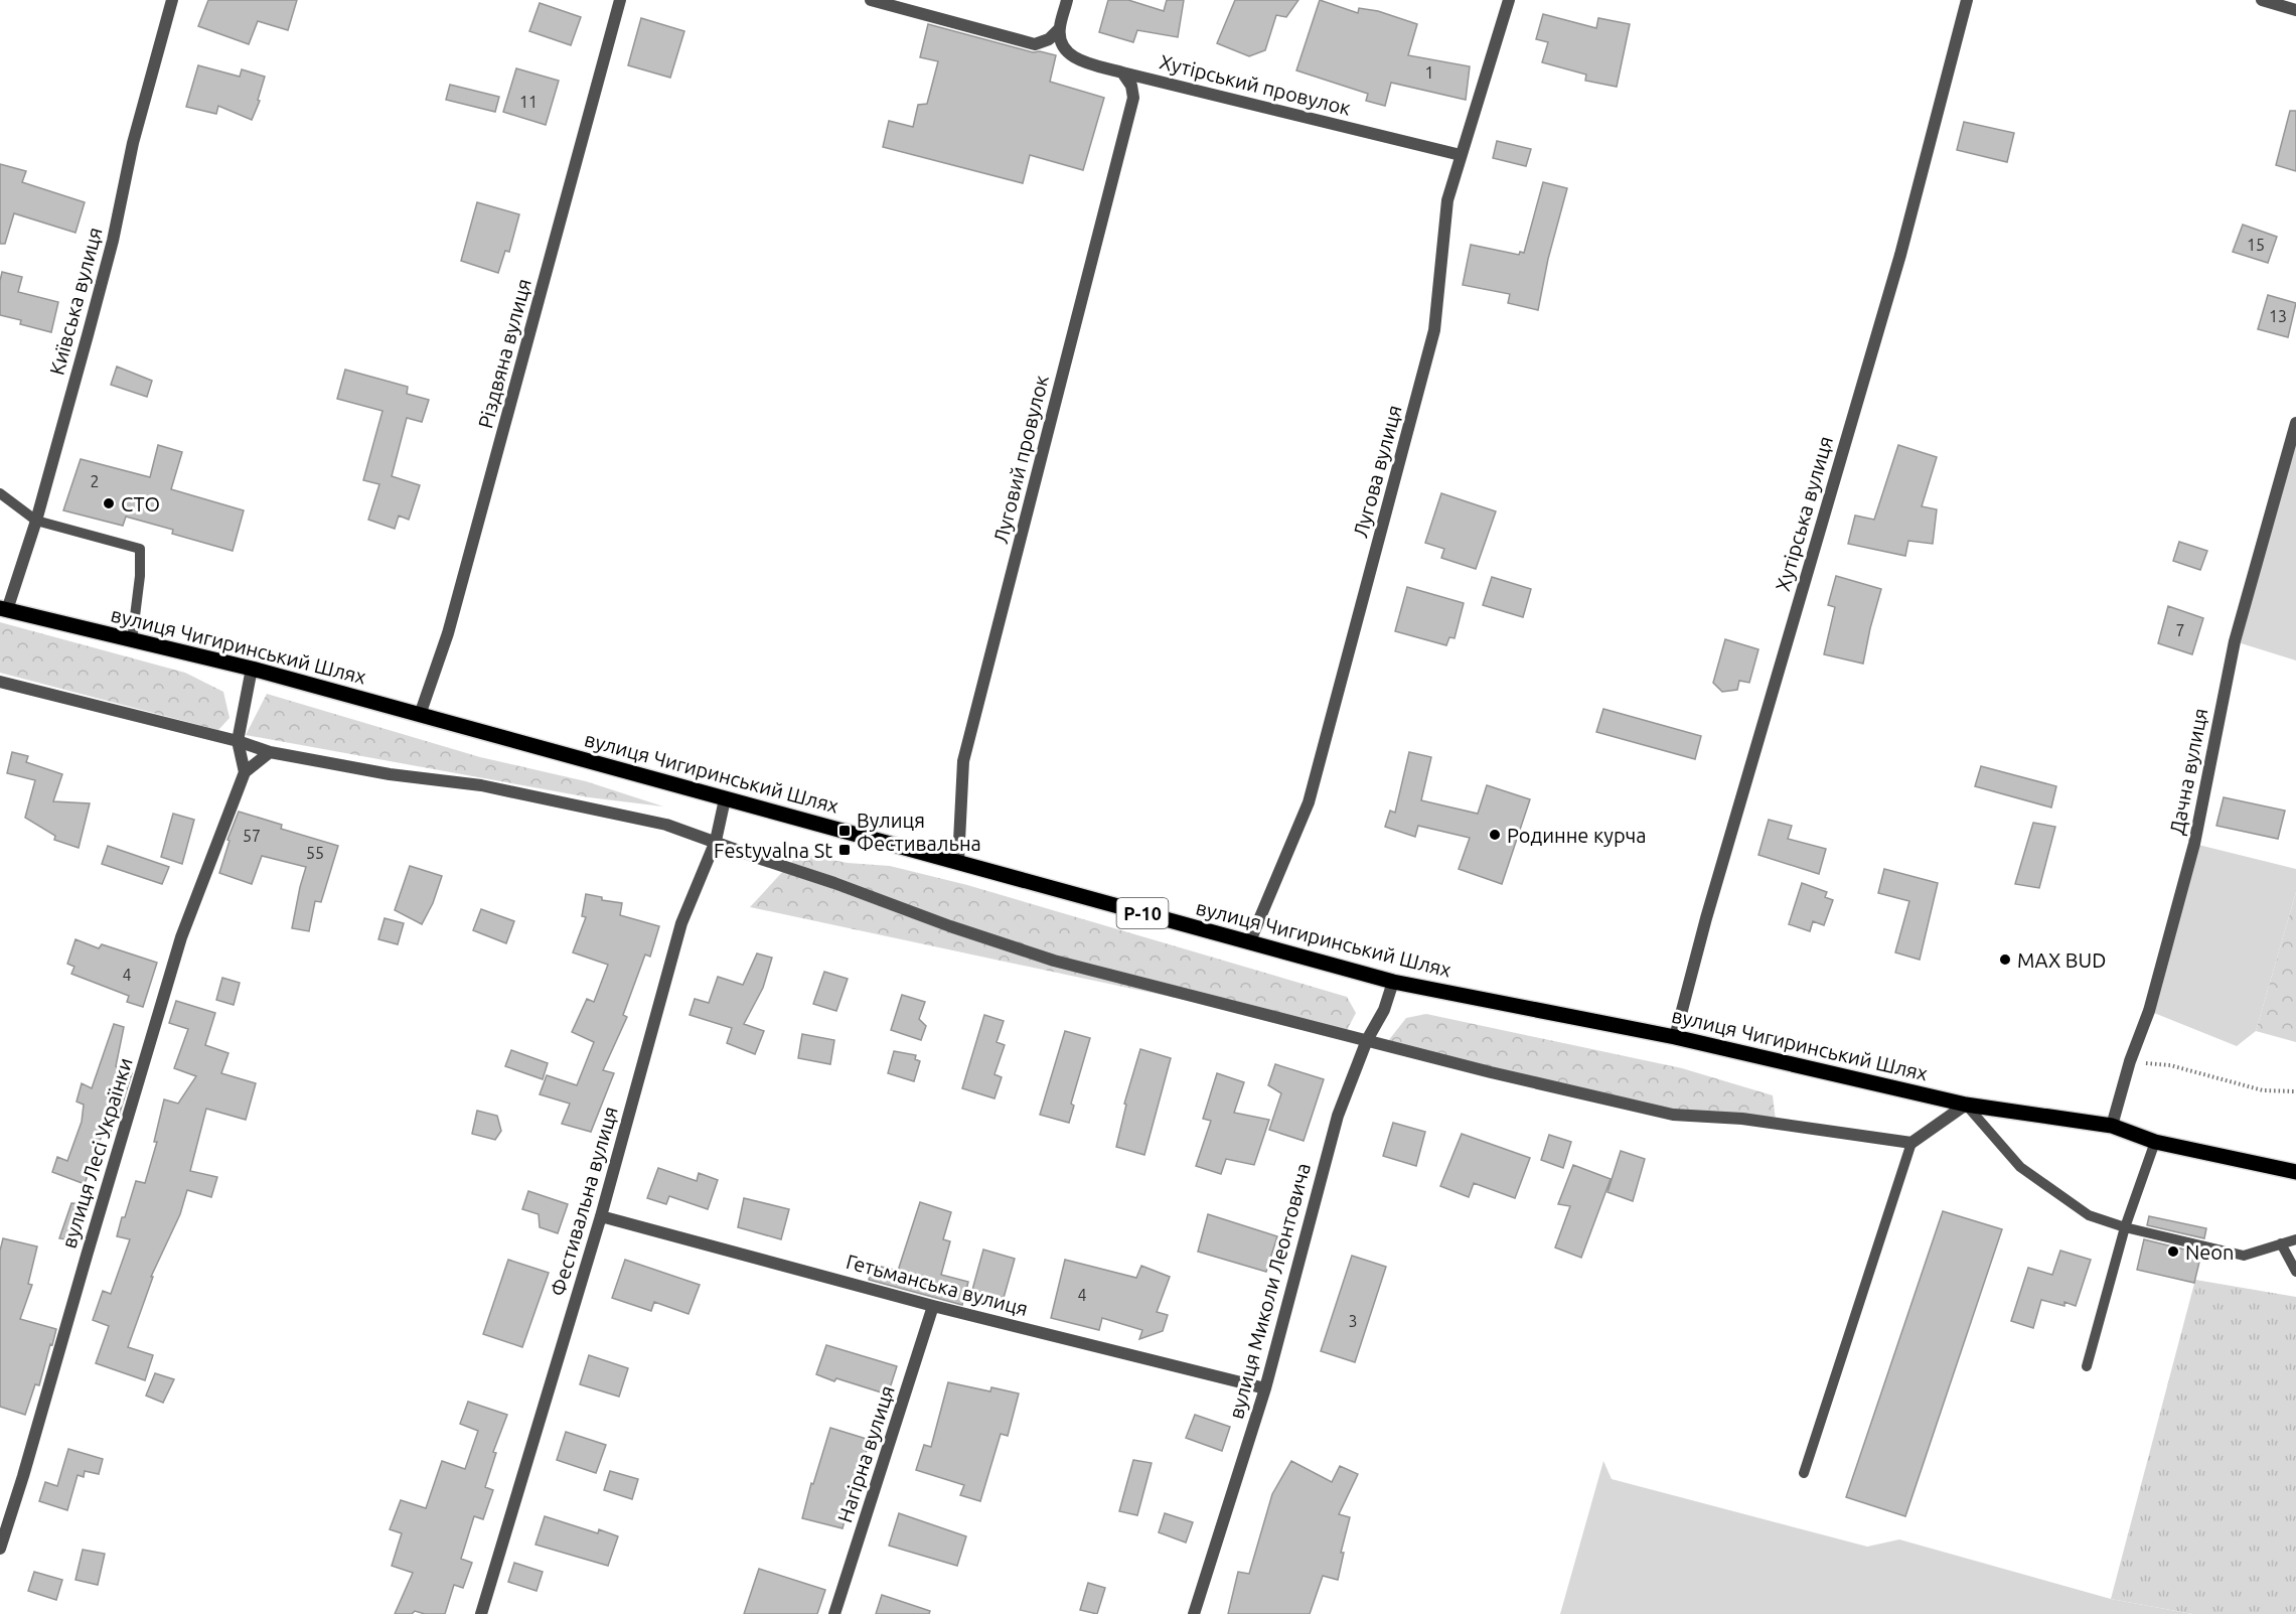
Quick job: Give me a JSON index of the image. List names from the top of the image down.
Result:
{
  "streets": {
    "main road": ["вулиця Чигиринський Шлях", "Р-10"],
    "street": [
      "Хутірський провулок",
      "Київська вулиця",
      "Різдвяна вулиця",
      "Луговий провулок",
      "Лугова вулиця",
      "Хутірська вулиця",
      "Дачна вулиця",
      "вулиця Лесі Українки",
      "Фестивальна вулиця",
      "Гетьманська вулиця",
      "вулиця Миколи Леонтовича",
      "Нагірна вулиця"
    ]
  },
  "crossings": [
    ["Хутірський провулок", "Луговий провулок"],
    ["Хутірський провулок", "Лугова вулиця"],
    ["Київська вулиця", "вулиця Чигиринський Шлях"],
    ["Різдвяна вулиця", "вулиця Чигиринський Шлях"],
    ["Луговий провулок", "вулиця Чигиринський Шлях"],
    ["Лугова вулиця", "вулиця Чигиринський Шлях"],
    ["Хутірська вулиця", "вулиця Чигиринський Шлях"],
    ["вулиця Чигиринський Шлях", "Дачна вулиця"],
    ["вулиця Чигиринський Шлях", "Фестивальна вулиця"],
    ["вулиця Чигиринський Шлях", "вулиця Миколи Леонтовича"],
    ["Фестивальна вулиця", "Гетьманська вулиця"],
    ["Гетьманська вулиця", "вулиця Миколи Леонтовича"],
    ["Гетьманська вулиця", "Нагірна вулиця"]
  ],
  "places": {
    "other": [
      "СТО",
      "Родинне курча",
      "MAX BUD",
      "Neon"
    ],
    "transit": ["Вулиця Фестивальна", "Festyvalna St"]
  },
  "house_numbers": [
    "1",
    "11",
    "15",
    "13",
    "2",
    "7",
    "57",
    "55",
    "4",
    "4",
    "3"
  ]
}
